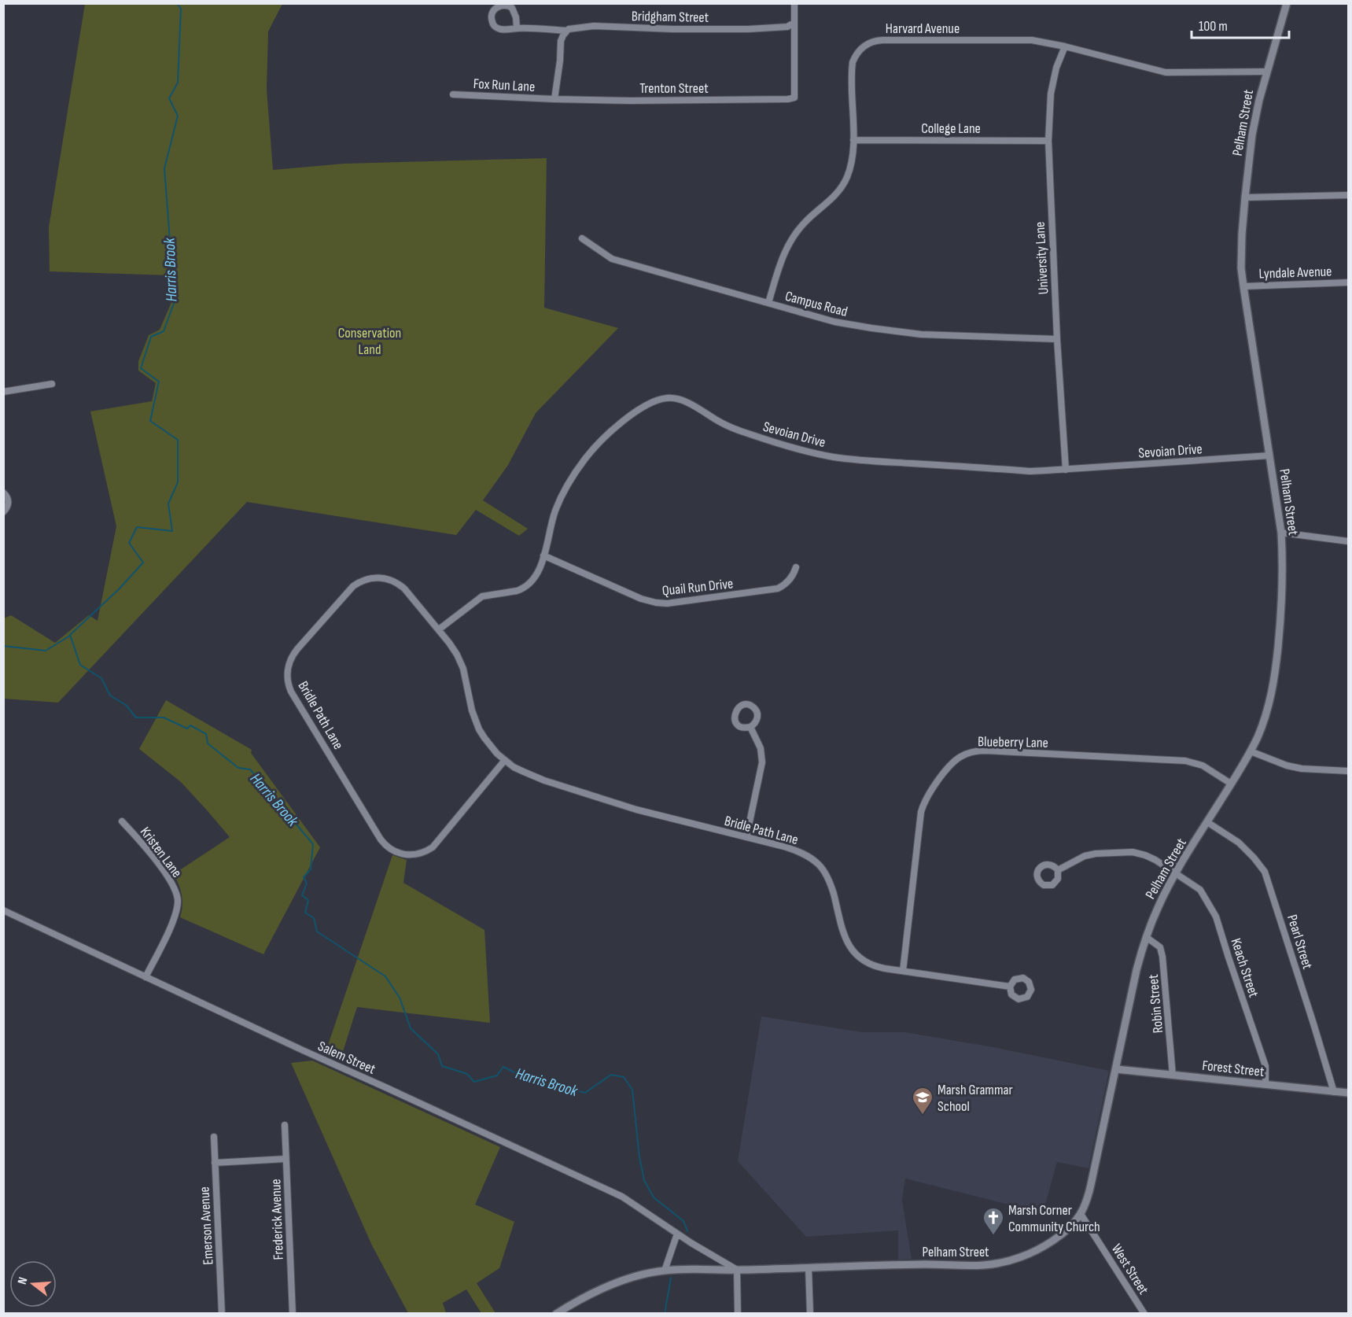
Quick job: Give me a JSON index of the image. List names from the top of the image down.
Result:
{
  "streets": {
    "street": [
      "Bridgham Street",
      "Harvard Avenue",
      "Fox Run Lane",
      "Trenton Street",
      "Pelham Street",
      "College Lane",
      "University Lane",
      "Lyndale Avenue",
      "Campus Road",
      "Sevoian Drive",
      "Quail Run Drive",
      "Bridle Path Lane",
      "Blueberry Lane",
      "Kristen Lane",
      "Pearl Street",
      "Keach Street",
      "Robin Street",
      "Salem Street",
      "Forest Street",
      "Frederick Avenue",
      "Emerson Avenue",
      "West Street"
    ]
  },
  "crossings": [
    ["Bridgham Street", "Trenton Street"],
    ["Harvard Avenue", "Pelham Street"],
    ["Harvard Avenue", "College Lane"],
    ["Harvard Avenue", "University Lane"],
    ["Harvard Avenue", "Campus Road"],
    ["Fox Run Lane", "Trenton Street"],
    ["Pelham Street", "Lyndale Avenue"],
    ["Pelham Street", "Sevoian Drive"],
    ["Pelham Street", "Blueberry Lane"],
    ["Pelham Street", "Pearl Street"],
    ["Pelham Street", "Keach Street"],
    ["Pelham Street", "Robin Street"],
    ["Pelham Street", "Salem Street"],
    ["Pelham Street", "Forest Street"],
    ["Pelham Street", "West Street"],
    ["College Lane", "University Lane"],
    ["University Lane", "Campus Road"],
    ["University Lane", "Sevoian Drive"],
    ["Sevoian Drive", "Quail Run Drive"],
    ["Sevoian Drive", "Bridle Path Lane"],
    ["Bridle Path Lane", "Blueberry Lane"],
    ["Kristen Lane", "Salem Street"],
    ["Pearl Street", "Forest Street"],
    ["Keach Street", "Forest Street"],
    ["Robin Street", "Forest Street"]
  ],
  "water": ["Harris Brook"],
  "parks": ["Conservation Land"],
  "places": {
    "school or university": ["Marsh Grammar School"],
    "church": ["Marsh Corner Community Church"]
  },
  "scale_bar": "100 m",
  "north": "left"
}
